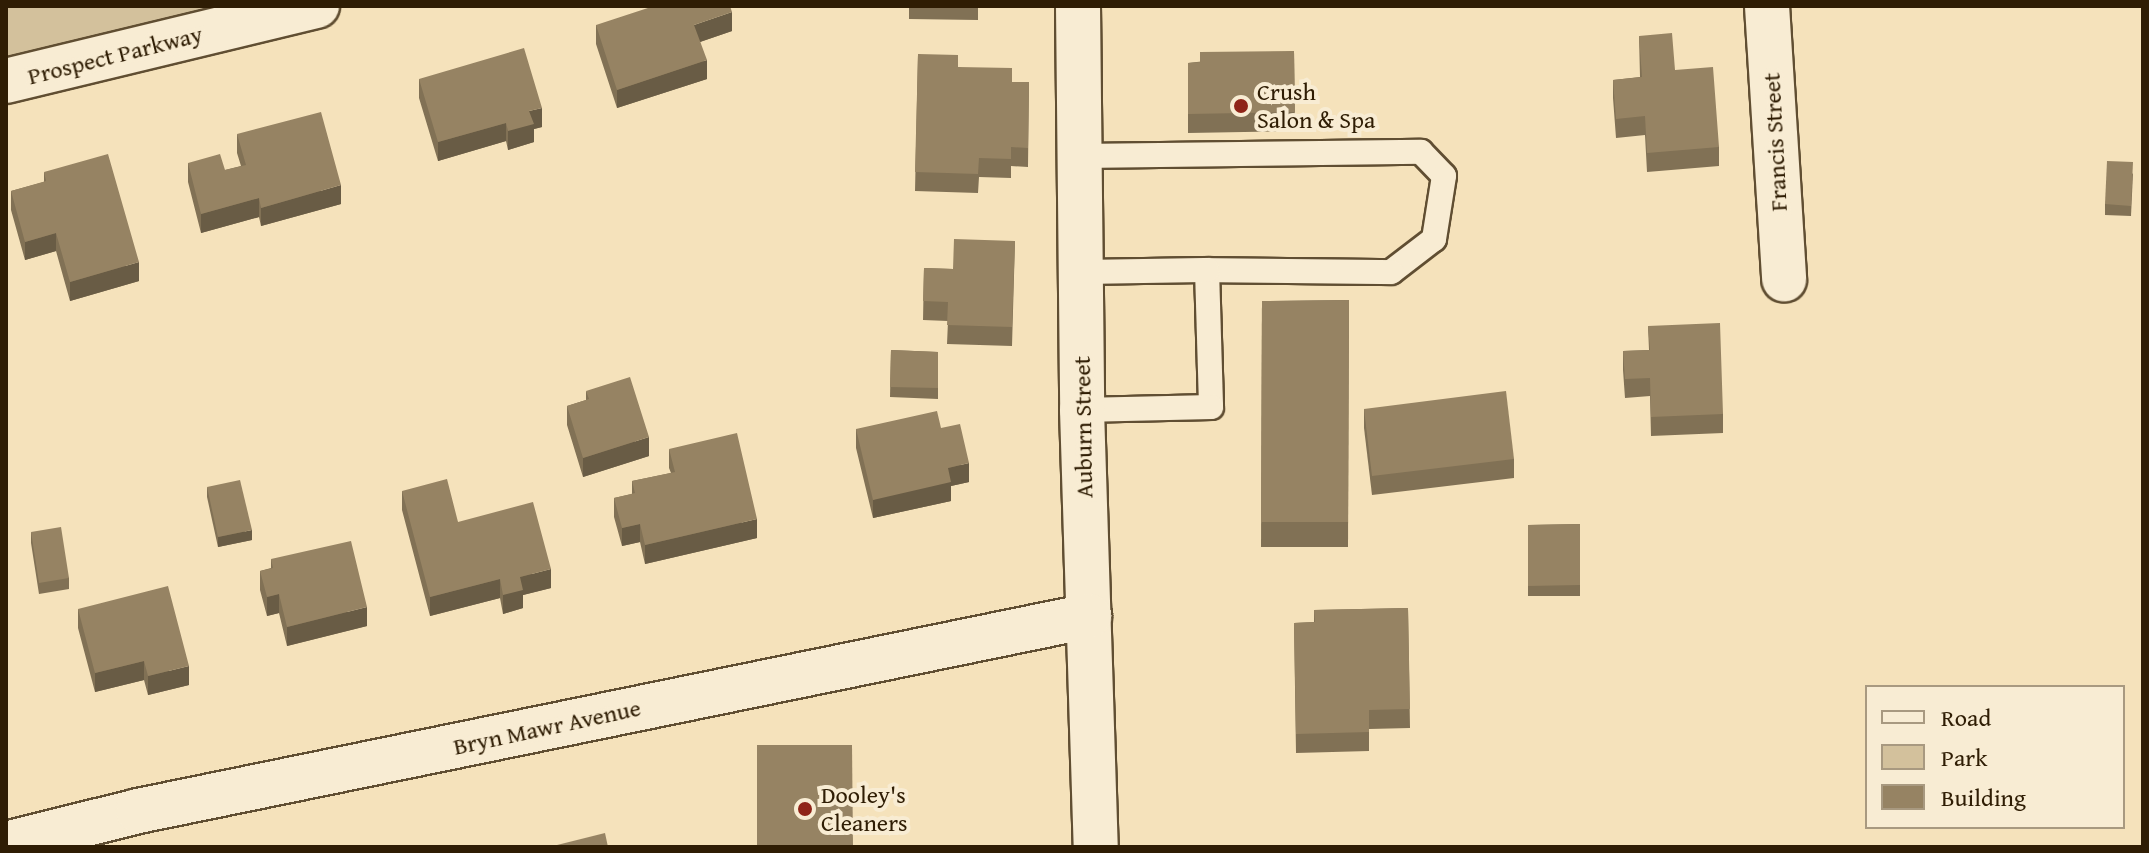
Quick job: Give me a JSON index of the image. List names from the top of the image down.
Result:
{
  "streets": {
    "street": [
      "Prospect Parkway",
      "Francis Street",
      "Auburn Street",
      "Bryn Mawr Avenue"
    ]
  },
  "crossings": [
    ["Auburn Street", "Bryn Mawr Avenue"]
  ],
  "places": ["Crush Salon & Spa", "Dooley's Cleaners"],
  "legend": ["Road", "Park", "Building"]
}
